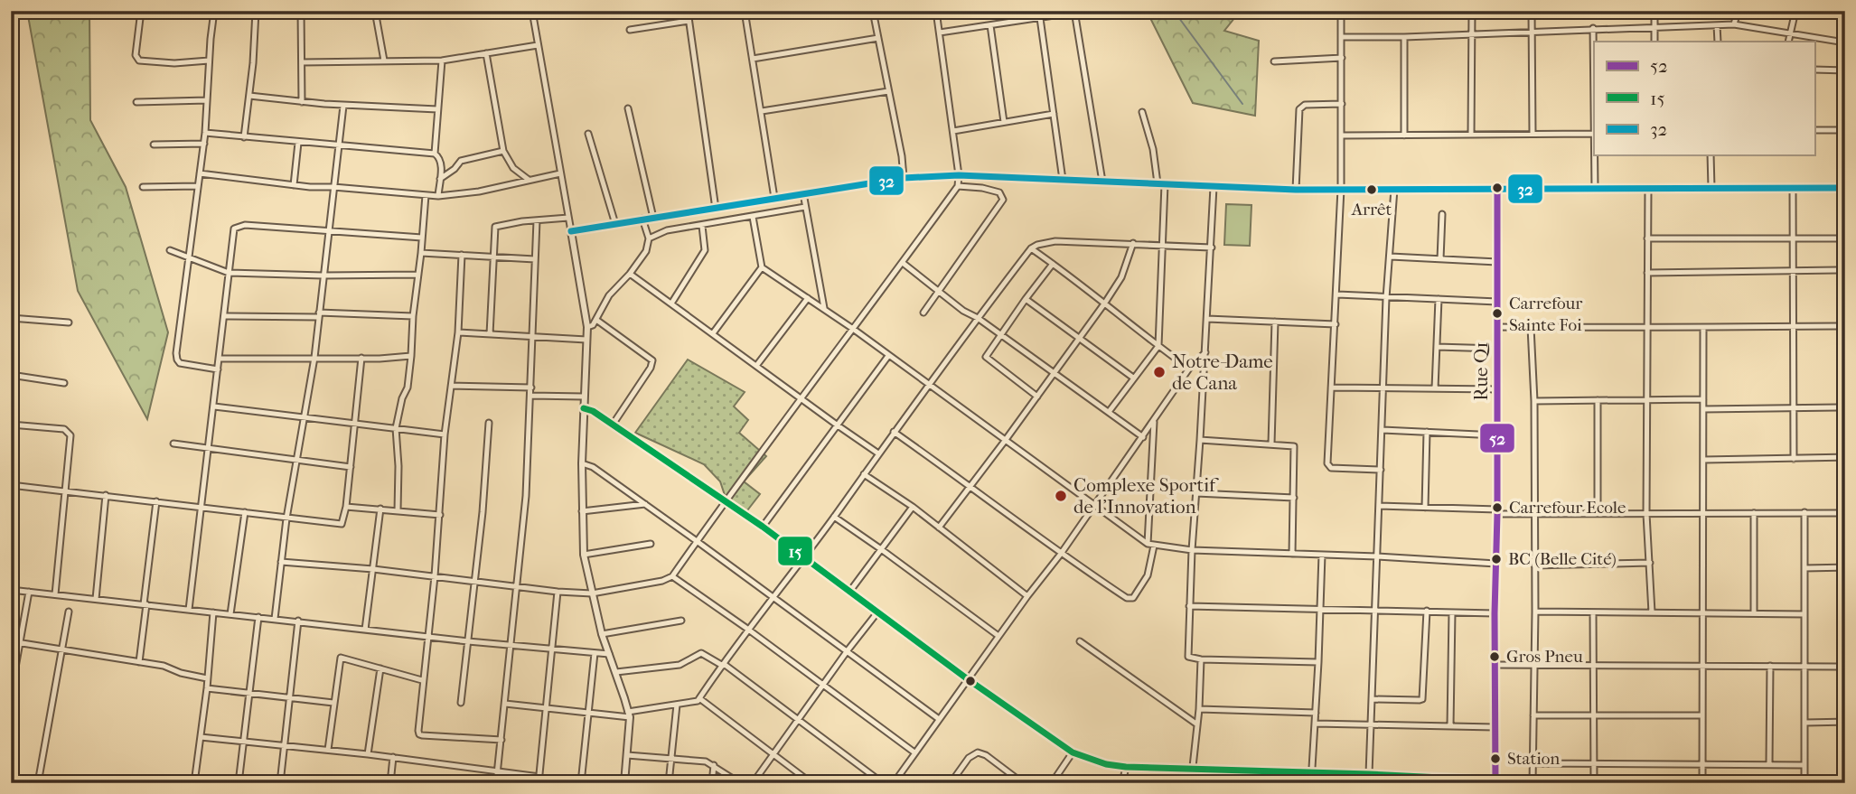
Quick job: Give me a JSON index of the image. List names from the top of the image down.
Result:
{
  "streets": {
    "street": ["Rue Q1"]
  },
  "places": [
    "Arrêt",
    "Carrefour Sainte Foi",
    "Notre-Dame de Cana",
    "Complexe Sportif de l'Innovation",
    "Carrefour Ecole",
    "BC (Belle Cité)",
    "Gros Pneu",
    "Station"
  ],
  "lines": ["transit line 32", "transit line 52", "transit line 15"],
  "legend": ["52", "15", "32"]
}
